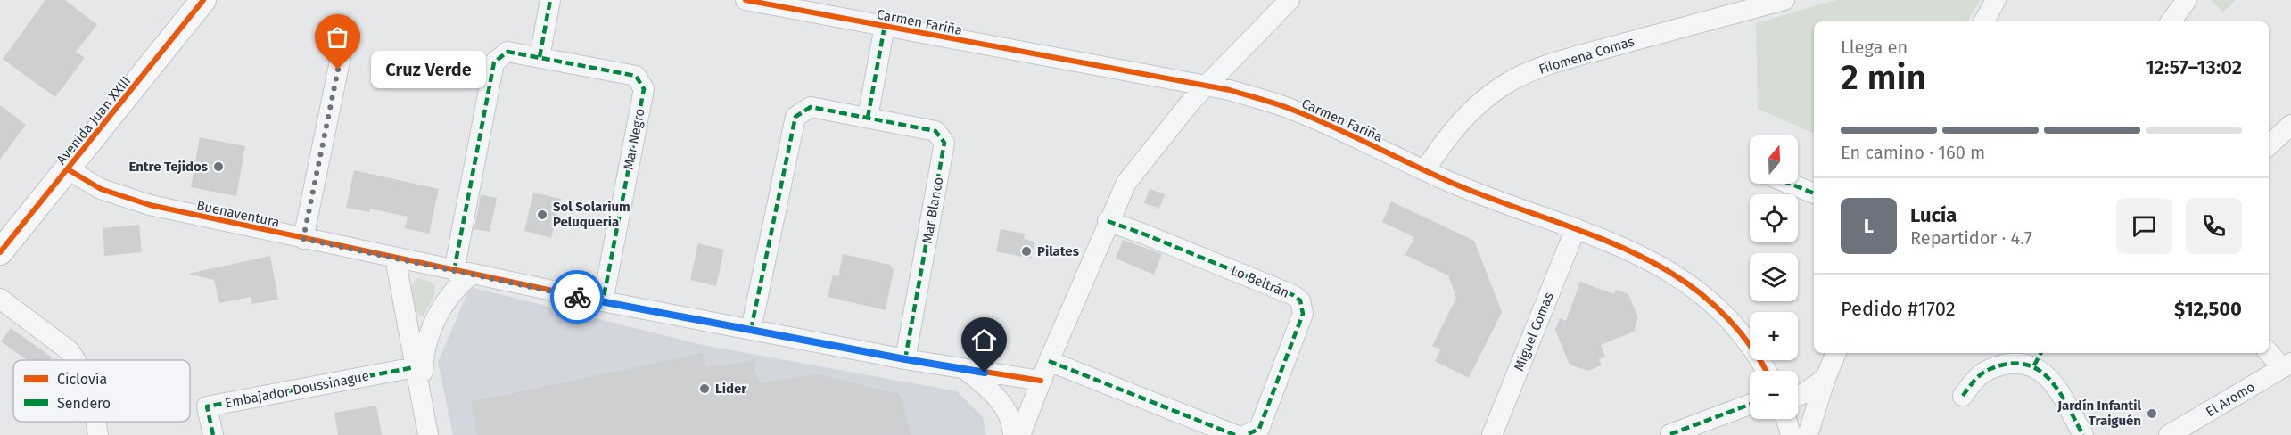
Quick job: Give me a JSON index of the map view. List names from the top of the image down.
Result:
{
  "streets": {
    "main road": ["Avenida Juan XXIII"],
    "street": [
      "Carmen Fariña",
      "Filomena Comas",
      "Mar Negro",
      "Mar Blanco",
      "Buenaventura",
      "Lo Beltrán",
      "Miguel Comas",
      "Embajador Doussinague",
      "El Aromo"
    ]
  },
  "crossings": [
    ["Carmen Fariña", "Filomena Comas"],
    ["Carmen Fariña", "Miguel Comas"],
    ["Avenida Juan XXIII", "Buenaventura"],
    ["Mar Negro", "Buenaventura"],
    ["Mar Blanco", "Buenaventura"]
  ],
  "places": [
    "Cruz Verde",
    "Entre Tejidos",
    "Sol Solarium Peluqueria",
    "Pilates",
    "Lider",
    "Jardín Infantil Traiguén"
  ],
  "legend": ["Ciclovía", "Sendero"],
  "north": "top",
  "page": {
    "heading": ["2 min", "Llega en", "12:57–13:02"],
    "panel": [
      "Lucía",
      "Repartidor · 4.7",
      "Pedido #1702",
      "$12,500"
    ],
    "bubble": "Cruz Verde",
    "bar": "En camino · 160 m",
    "map_buttons": ["+", "−"],
    "round": "L"
  }
}
